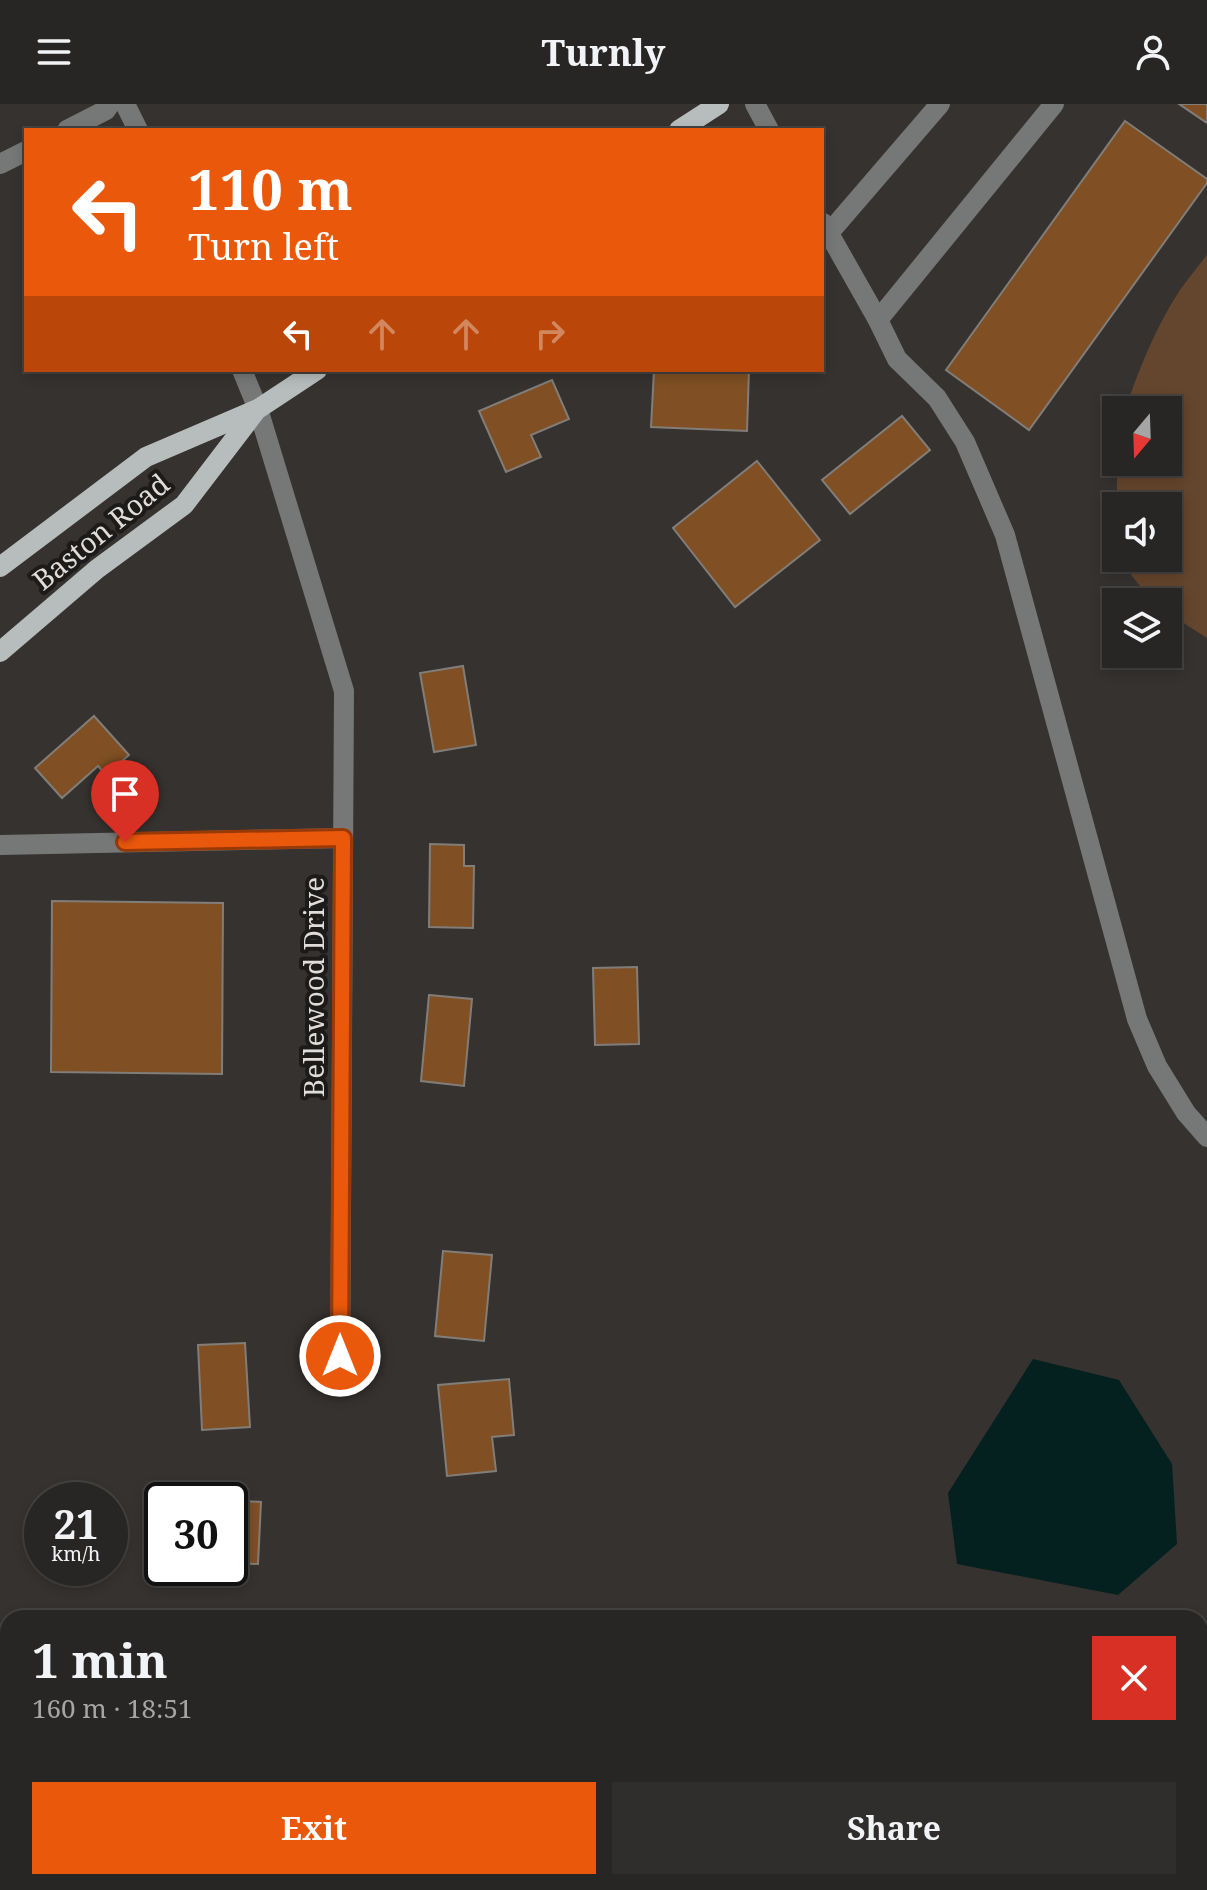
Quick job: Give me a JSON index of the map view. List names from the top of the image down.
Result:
{
  "streets": {
    "main road": ["Baston Road"],
    "street": ["Bellewood Drive"]
  },
  "crossings": [
    ["Baston Road", "Bellewood Drive"]
  ],
  "north": "bottom",
  "page": {
    "header": "Turnly",
    "turn": ["110 m", "Turn left"],
    "speed": "21 km/h",
    "limit": "30",
    "heading": ["1 min", "160 m · 18:51"],
    "buttons": ["Exit", "Share"]
  }
}
